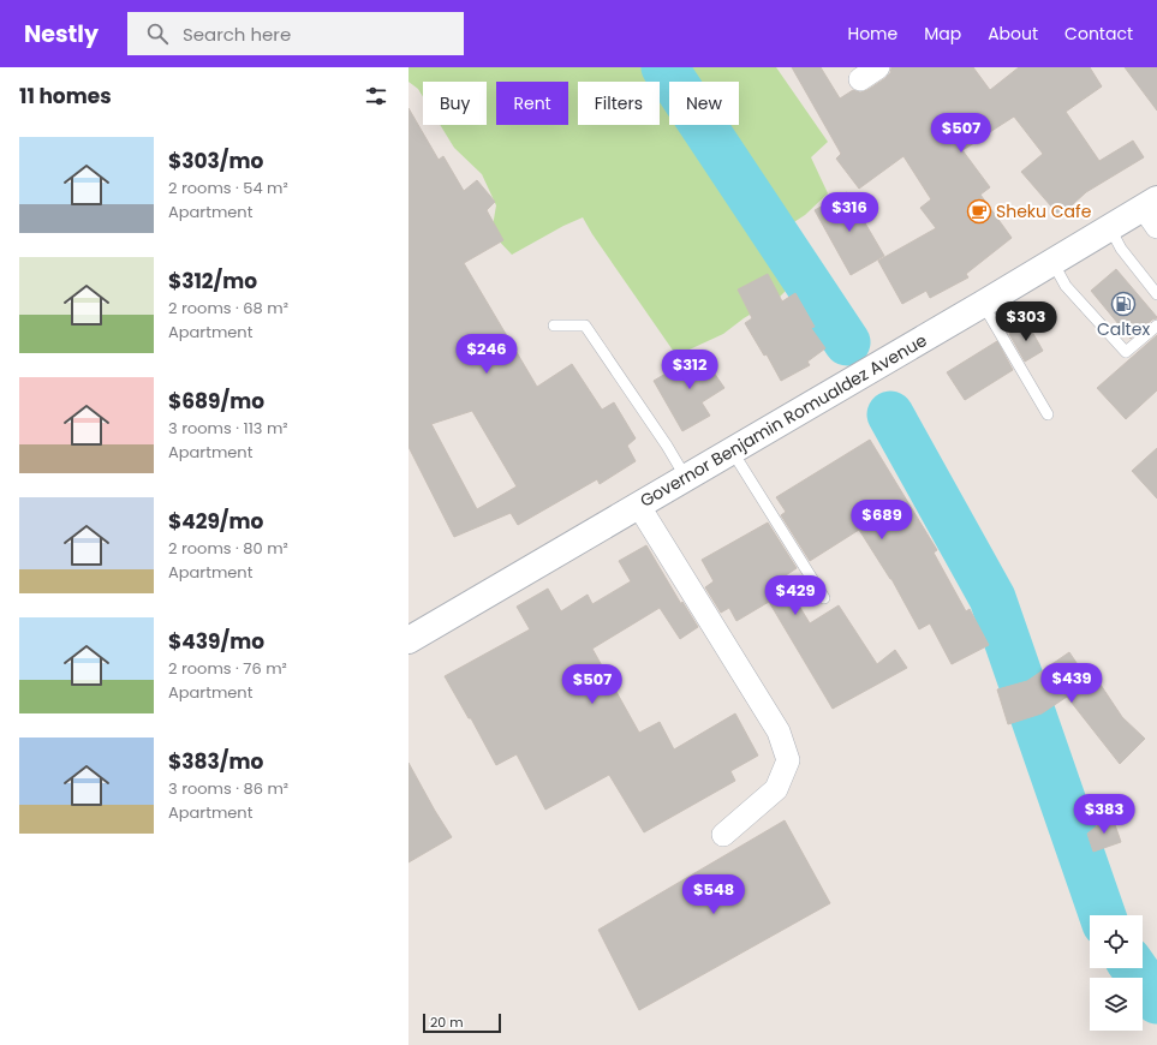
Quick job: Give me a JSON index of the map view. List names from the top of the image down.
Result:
{
  "streets": {
    "main road": ["Governor Benjamin Romualdez Avenue"]
  },
  "places": {
    "cafe": ["Sheku Cafe"],
    "fuel station": ["Caltex"]
  },
  "scale_bar": "20 m",
  "page": {
    "header": "Nestly",
    "search": "Search here",
    "nav": [
      "Home",
      "Map",
      "About",
      "Contact"
    ],
    "heading": "11 homes",
    "chip": [
      "Buy",
      "Rent",
      "Filters",
      "New"
    ],
    "price": [
      "$507",
      "$316",
      "$303",
      "$246",
      "$312",
      "$689",
      "$429",
      "$439",
      "$507",
      "$383",
      "$548"
    ],
    "list": [
      {
        "name": "$303/mo",
        "note": "2 rooms · 54 m² · Apartment"
      },
      {
        "name": "$312/mo",
        "note": "2 rooms · 68 m² · Apartment"
      },
      {
        "name": "$689/mo",
        "note": "3 rooms · 113 m² · Apartment"
      },
      {
        "name": "$429/mo",
        "note": "2 rooms · 80 m² · Apartment"
      },
      {
        "name": "$439/mo",
        "note": "2 rooms · 76 m² · Apartment"
      },
      {
        "name": "$383/mo",
        "note": "3 rooms · 86 m² · Apartment"
      }
    ],
    "scale": "20 m"
  }
}
